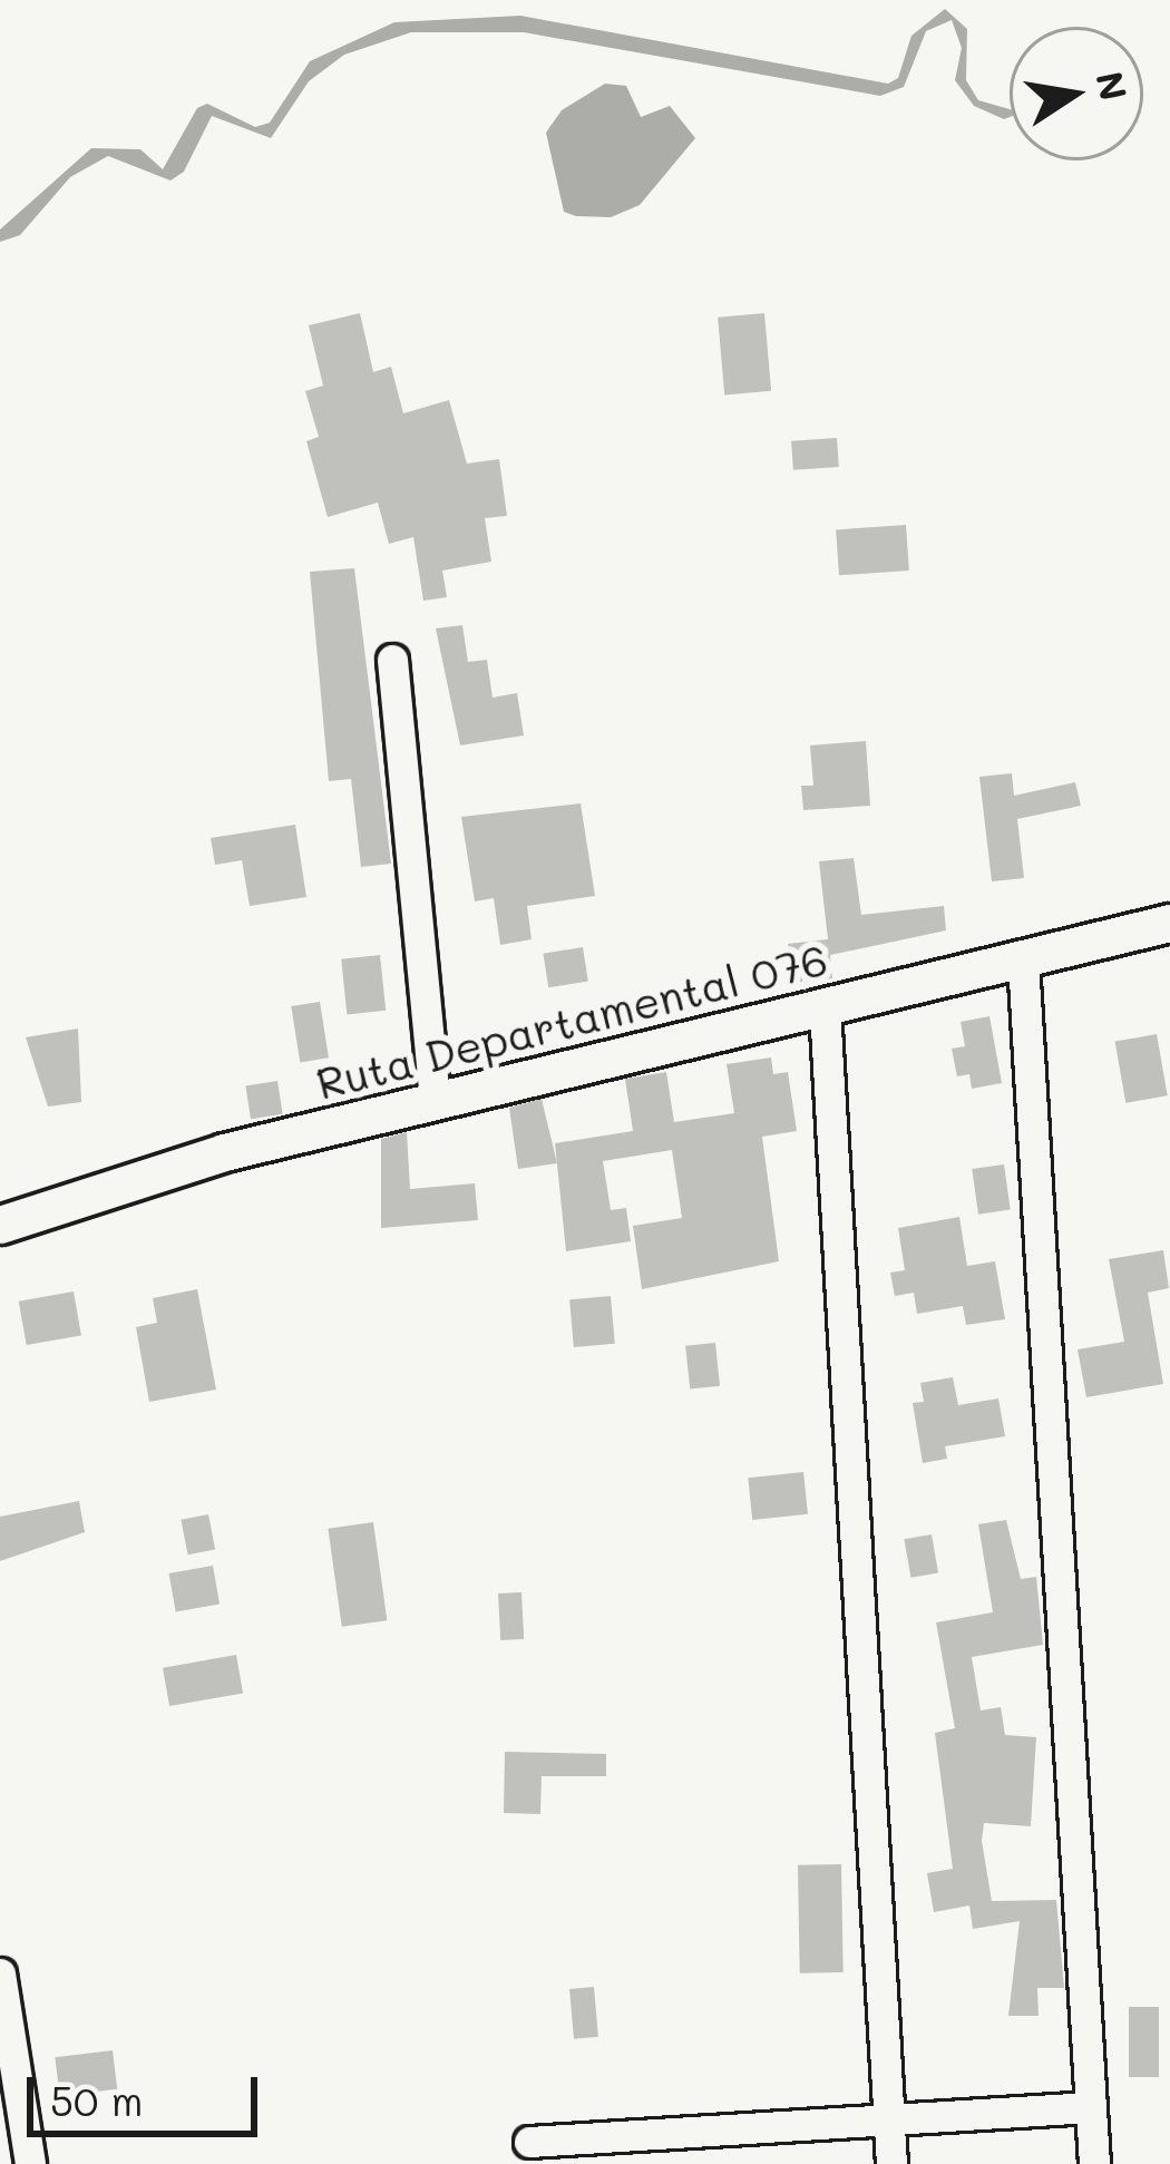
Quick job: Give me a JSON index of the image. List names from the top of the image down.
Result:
{
  "streets": {
    "main road": ["Ruta Departamental 076"]
  },
  "scale_bar": "50 m",
  "north": "right"
}
